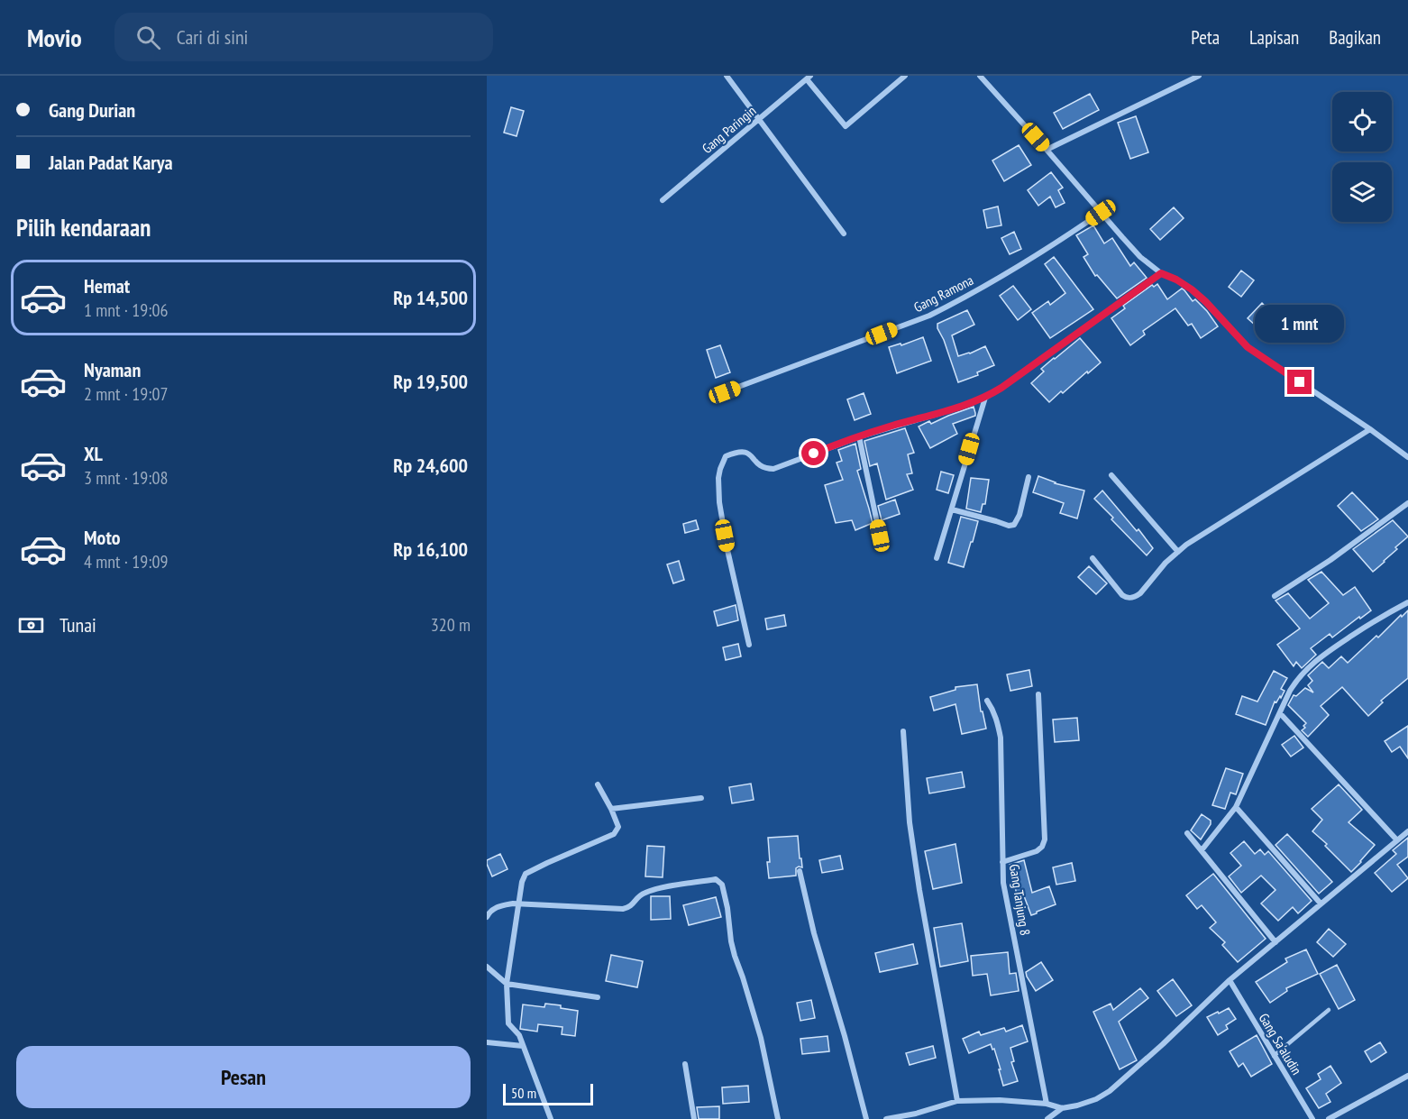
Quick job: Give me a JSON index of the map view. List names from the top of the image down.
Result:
{
  "streets": {
    "street": [
      "Gang Paringin",
      "Gang Ramona",
      "Gang Tanjung 8",
      "Gang Sa'aludin"
    ]
  },
  "scale_bar": "50 m",
  "page": {
    "header": "Movio",
    "search": "Cari di sini",
    "nav": ["Peta", "Lapisan", "Bagikan"],
    "banner": ["Gang Durian", "Jalan Padat Karya"],
    "heading": "Pilih kendaraan",
    "list": [
      {
        "name": "Hemat",
        "note": "1 mnt · 19:06",
        "value": "Rp 14,500"
      },
      {
        "name": "Nyaman",
        "note": "2 mnt · 19:07",
        "value": "Rp 19,500"
      },
      {
        "name": "XL",
        "note": "3 mnt · 19:08",
        "value": "Rp 24,600"
      },
      {
        "name": "Moto",
        "note": "4 mnt · 19:09",
        "value": "Rp 16,100"
      }
    ],
    "bubble": "1 mnt",
    "pay": ["Tunai", "320 m"],
    "buttons": "Pesan",
    "scale": "50 m"
  }
}
